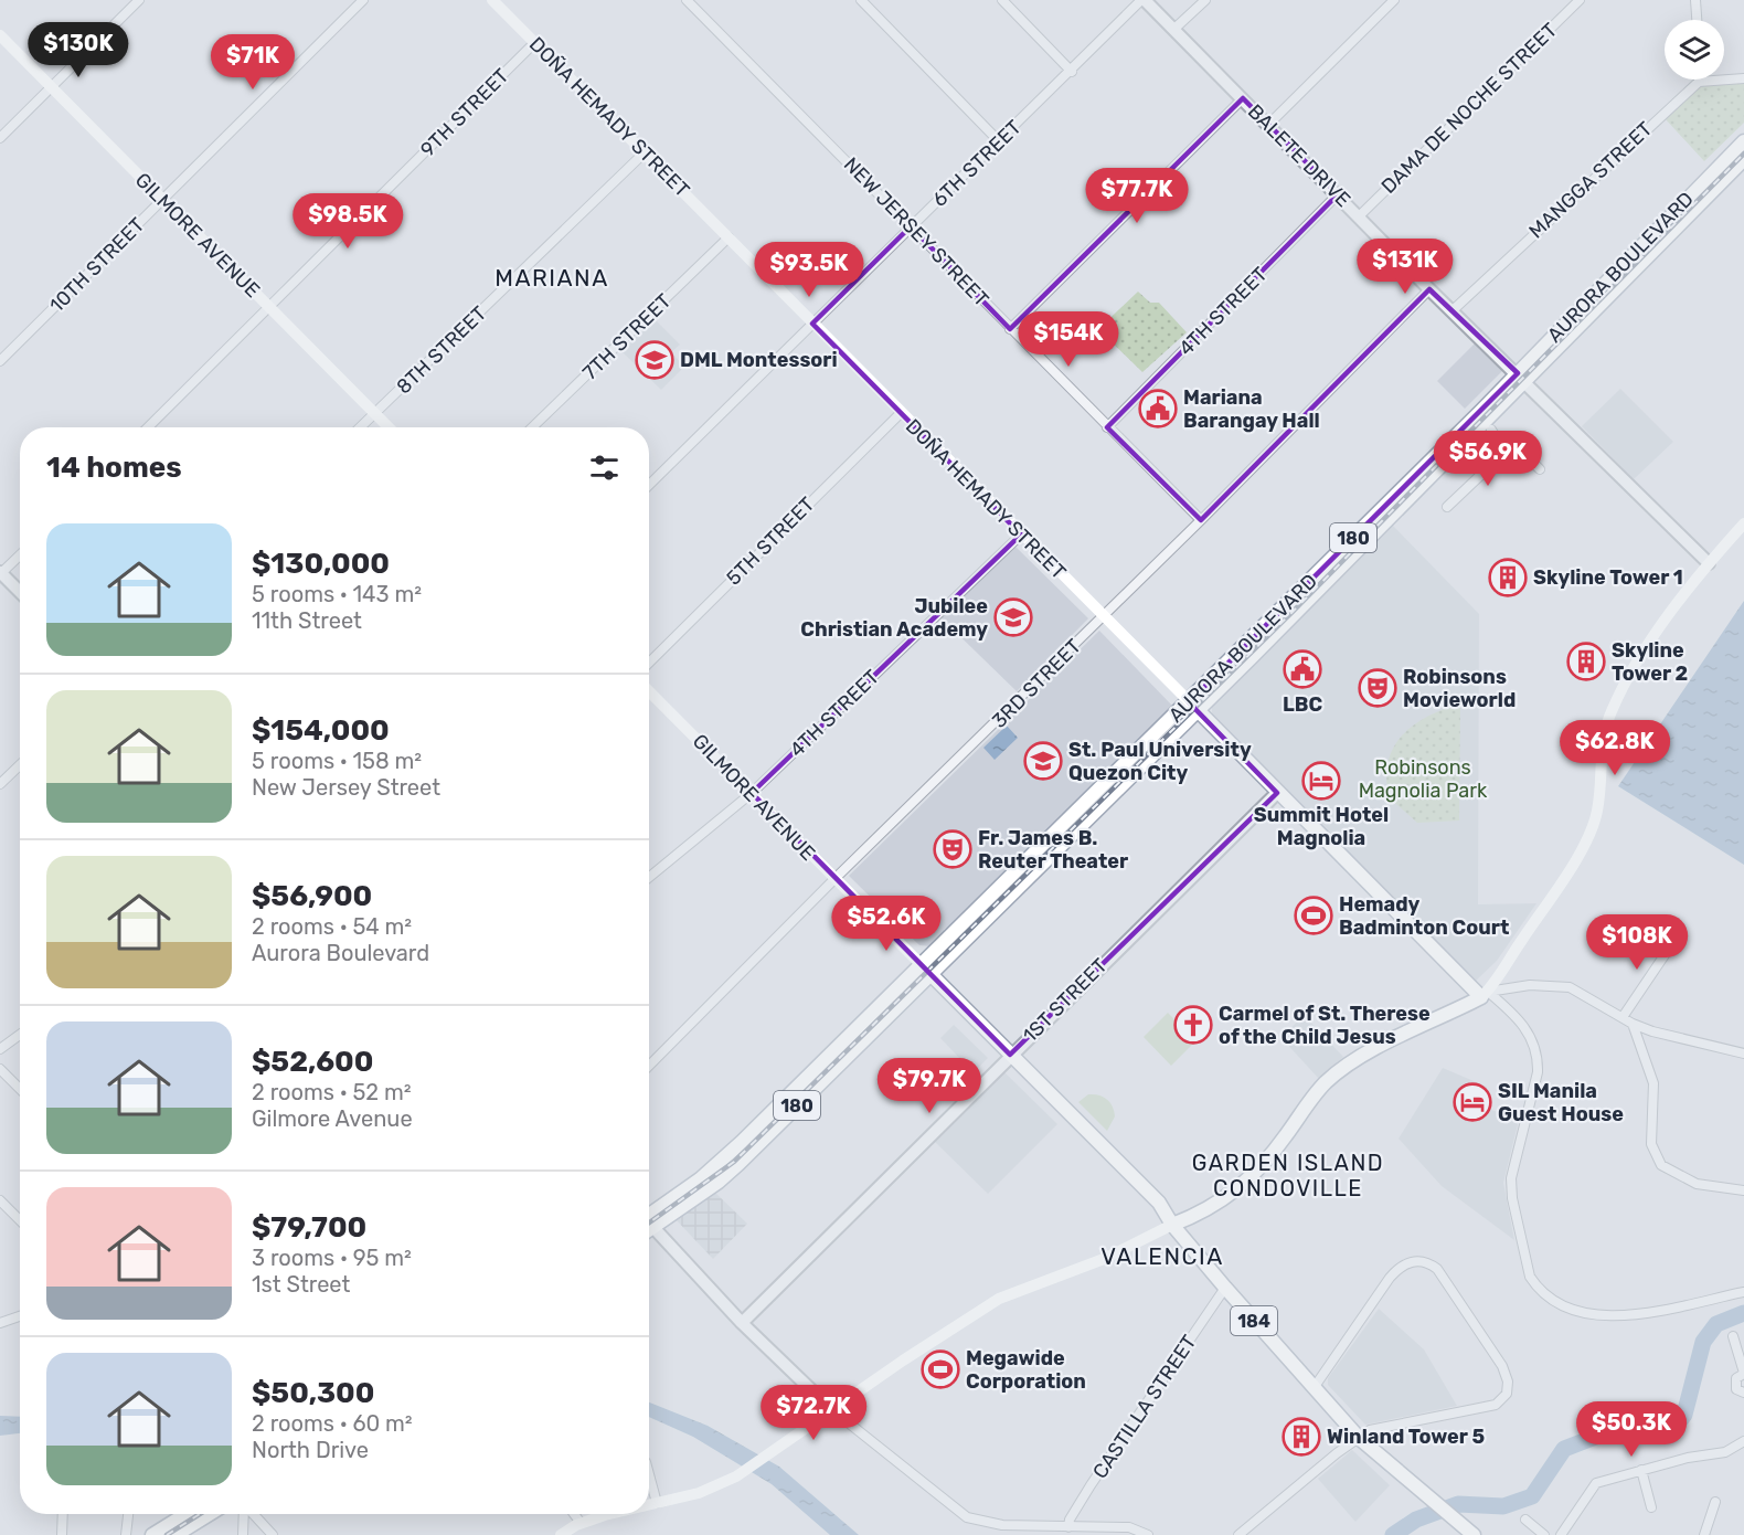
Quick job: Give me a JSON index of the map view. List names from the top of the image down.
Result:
{
  "streets": {
    "main road": [
      "DOÑA HEMADY STREET",
      "GILMORE AVENUE",
      "AURORA BOULEVARD",
      "180",
      "184"
    ],
    "street": [
      "DAMA DE NOCHE STREET",
      "9TH STREET",
      "BALETE DRIVE",
      "6TH STREET",
      "MANGGA STREET",
      "NEW JERSEY STREET",
      "10TH STREET",
      "4TH STREET",
      "7TH STREET",
      "8TH STREET",
      "5TH STREET",
      "3RD STREET",
      "1ST STREET",
      "CASTILLA STREET"
    ]
  },
  "crossings": [
    ["DAMA DE NOCHE STREET", "BALETE DRIVE"],
    ["9TH STREET", "DOÑA HEMADY STREET"],
    ["9TH STREET", "GILMORE AVENUE"],
    ["DOÑA HEMADY STREET", "6TH STREET"],
    ["DOÑA HEMADY STREET", "AURORA BOULEVARD"],
    ["DOÑA HEMADY STREET", "4TH STREET"],
    ["DOÑA HEMADY STREET", "7TH STREET"],
    ["DOÑA HEMADY STREET", "8TH STREET"],
    ["DOÑA HEMADY STREET", "5TH STREET"],
    ["DOÑA HEMADY STREET", "3RD STREET"],
    ["DOÑA HEMADY STREET", "1ST STREET"],
    ["BALETE DRIVE", "6TH STREET"],
    ["BALETE DRIVE", "MANGGA STREET"],
    ["BALETE DRIVE", "AURORA BOULEVARD"],
    ["BALETE DRIVE", "4TH STREET"],
    ["BALETE DRIVE", "3RD STREET"],
    ["6TH STREET", "NEW JERSEY STREET"],
    ["NEW JERSEY STREET", "4TH STREET"],
    ["NEW JERSEY STREET", "3RD STREET"],
    ["GILMORE AVENUE", "10TH STREET"],
    ["GILMORE AVENUE", "AURORA BOULEVARD"],
    ["GILMORE AVENUE", "4TH STREET"],
    ["GILMORE AVENUE", "8TH STREET"],
    ["GILMORE AVENUE", "3RD STREET"],
    ["GILMORE AVENUE", "1ST STREET"],
    ["GILMORE AVENUE", "184"],
    ["184", "CASTILLA STREET"]
  ],
  "districts": ["MARIANA", "GARDEN ISLAND CONDOVILLE", "VALENCIA"],
  "parks": ["Robinsons Magnolia Park"],
  "places": {
    "school or university": ["DML Montessori", "Jubilee Christian Academy", "St. Paul University Quezon City"],
    "public building": ["Mariana Barangay Hall", "LBC"],
    "building": ["Skyline Tower 1", "Skyline Tower 2", "Winland Tower 5"],
    "theatre": ["Robinsons Movieworld", "Fr. James B. Reuter Theater"],
    "hotel": ["Summit Hotel Magnolia", "SIL Manila Guest House"],
    "sports": ["Hemady Badminton Court", "Megawide Corporation"],
    "church": ["Carmel of St. Therese of the Child Jesus"]
  },
  "page": {
    "price": [
      "$130K",
      "$71K",
      "$77.7K",
      "$98.5K",
      "$131K",
      "$93.5K",
      "$154K",
      "$56.9K",
      "$62.8K",
      "$52.6K",
      "$108K",
      "$79.7K",
      "$72.7K",
      "$50.3K"
    ],
    "heading": "14 homes",
    "list": [
      {
        "name": "$130,000",
        "note": "5 rooms · 143 m² · 11th Street"
      },
      {
        "name": "$154,000",
        "note": "5 rooms · 158 m² · New Jersey Street"
      },
      {
        "name": "$56,900",
        "note": "2 rooms · 54 m² · Aurora Boulevard"
      },
      {
        "name": "$52,600",
        "note": "2 rooms · 52 m² · Gilmore Avenue"
      },
      {
        "name": "$79,700",
        "note": "3 rooms · 95 m² · 1st Street"
      },
      {
        "name": "$50,300",
        "note": "2 rooms · 60 m² · North Drive"
      }
    ]
  }
}
